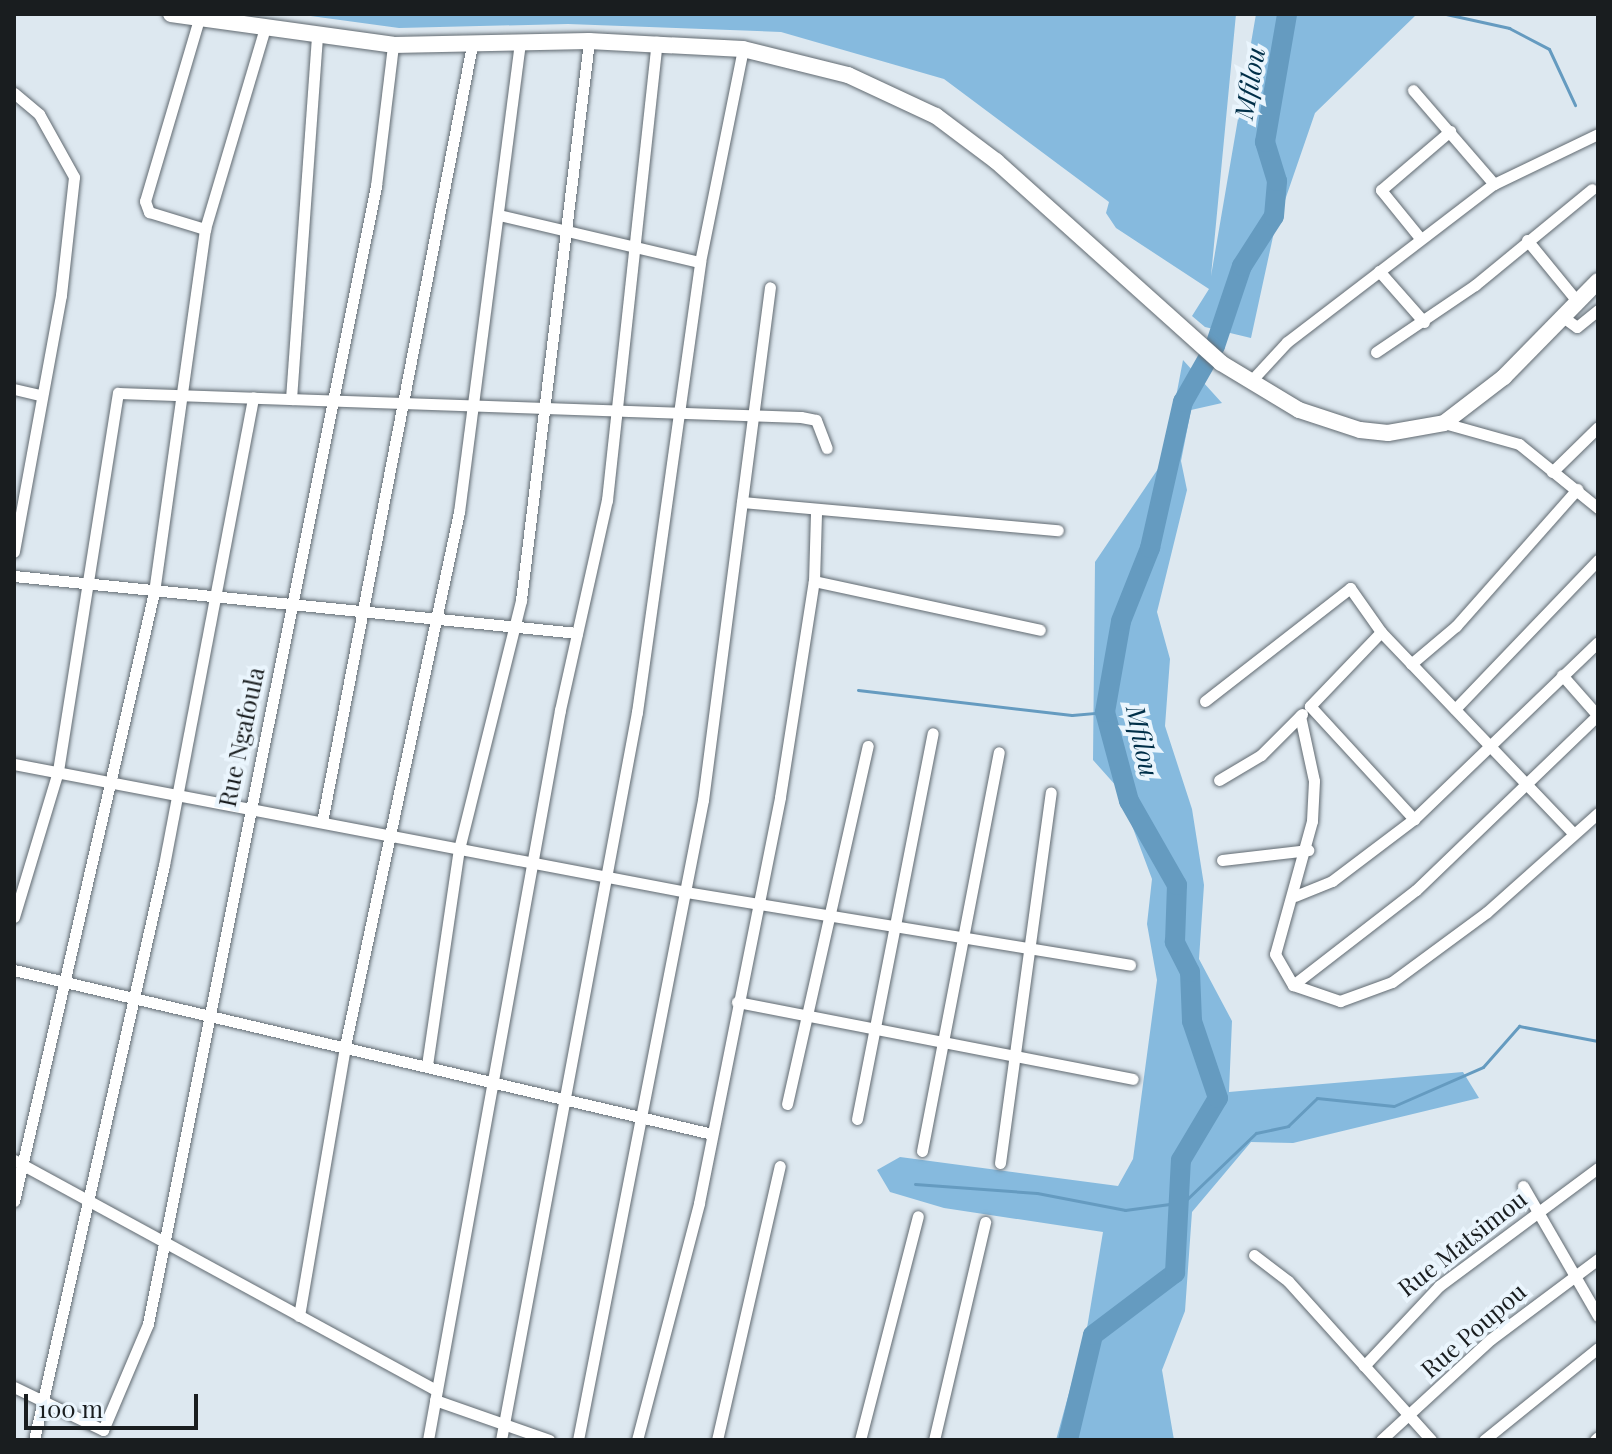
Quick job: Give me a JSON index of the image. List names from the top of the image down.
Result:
{
  "streets": {
    "street": ["Rue Ngafoula", "Rue Matsimou", "Rue Poupou"]
  },
  "water": ["Mfilou"],
  "scale_bar": "100 m"
}
